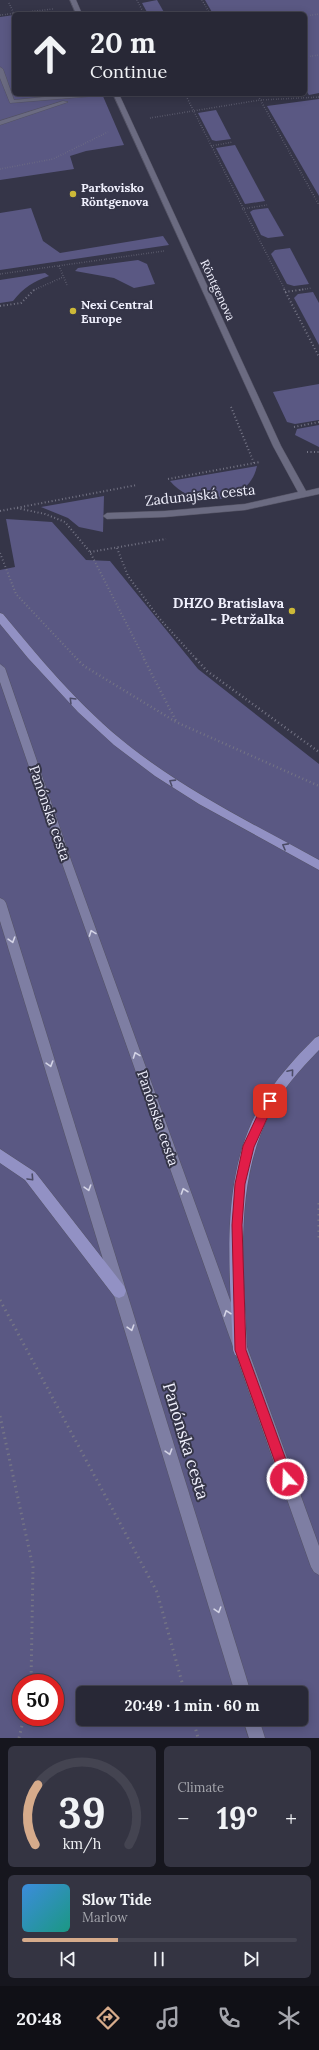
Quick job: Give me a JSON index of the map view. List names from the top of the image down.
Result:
{
  "streets": {
    "main road": ["Panónska cesta"],
    "street": ["Röntgenova", "Zadunajská cesta"]
  },
  "crossings": [
    ["Röntgenova", "Zadunajská cesta"]
  ],
  "places": ["Parkovisko Röntgenova", "Nexi Central Europe", "DHZO Bratislava - Petržalka"],
  "page": {
    "turn": ["20 m", "Continue"],
    "limit": "50",
    "trip": "20:49 · 1 min · 60 m",
    "tile": "Climate",
    "heat": ["−", "19°", "+"],
    "song": ["Slow Tide", "Marlow"],
    "tabs": "20:48",
    "gauge": ["39", "km/h"]
  }
}
